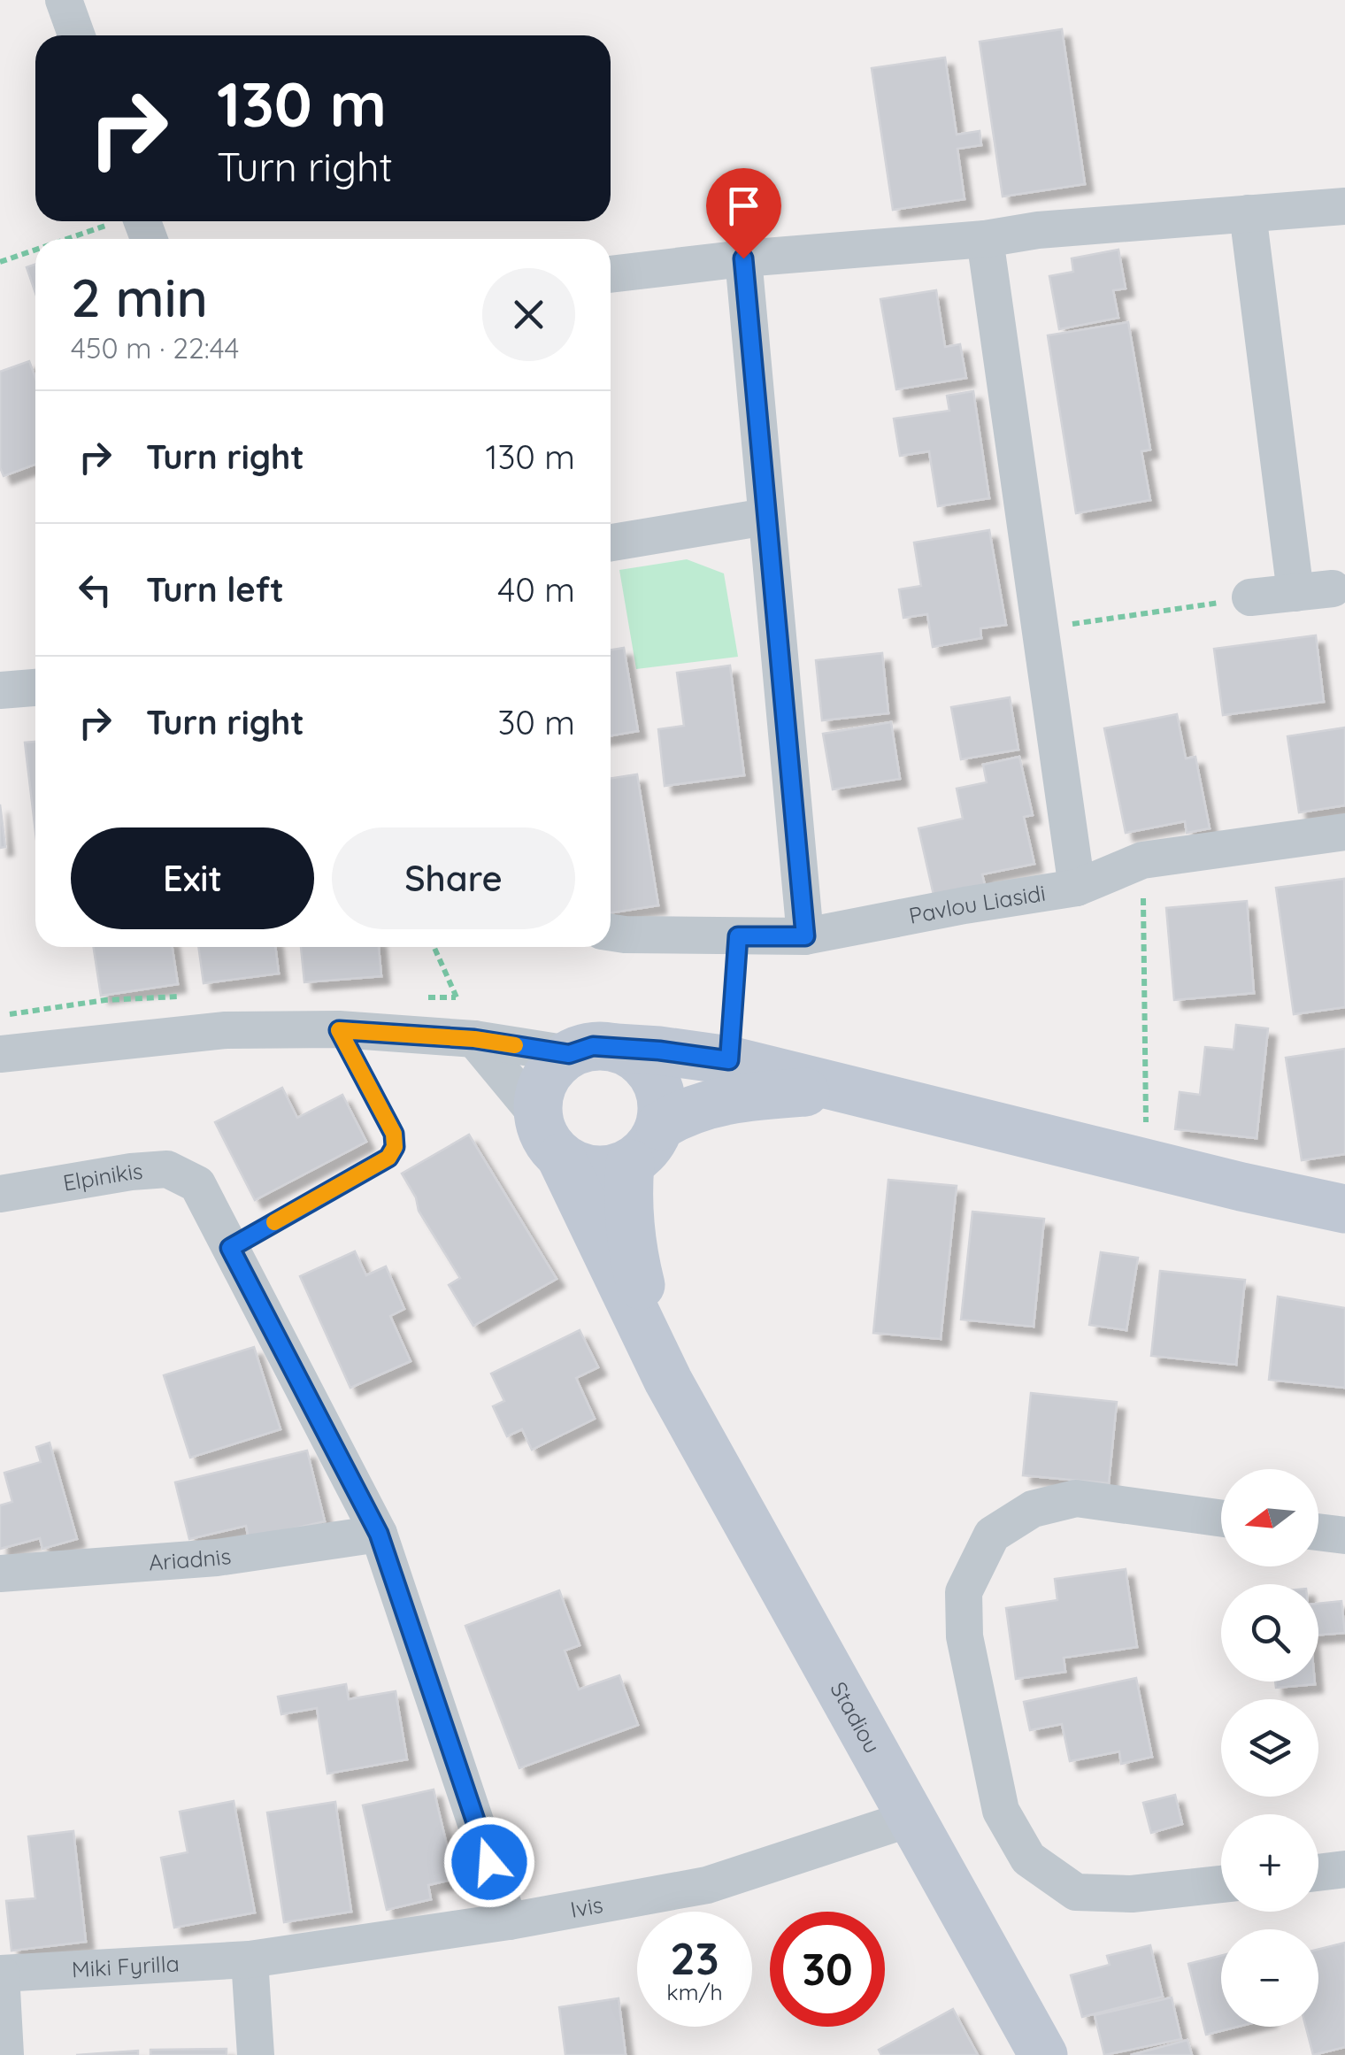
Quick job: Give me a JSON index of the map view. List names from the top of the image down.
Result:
{
  "streets": {
    "street": [
      "Pavlou Liasidi",
      "Elpinikis",
      "Ariadnis",
      "Stadiou",
      "Ivis",
      "Miki Fyrilla"
    ]
  },
  "crossings": [
    ["Elpinikis", "Ariadnis"],
    ["Elpinikis", "Ivis"],
    ["Stadiou", "Ivis"],
    ["Ivis", "Miki Fyrilla"]
  ],
  "north": "left",
  "page": {
    "turn": ["130 m", "Turn right"],
    "heading": ["2 min", "450 m · 22:44"],
    "list": [
      {
        "name": "Turn right",
        "value": "130 m"
      },
      {
        "name": "Turn left",
        "value": "40 m"
      },
      {
        "name": "Turn right",
        "value": "30 m"
      }
    ],
    "buttons": ["Exit", "Share"],
    "map_buttons": ["+", "−"],
    "speed": "23 km/h",
    "limit": "30"
  }
}
